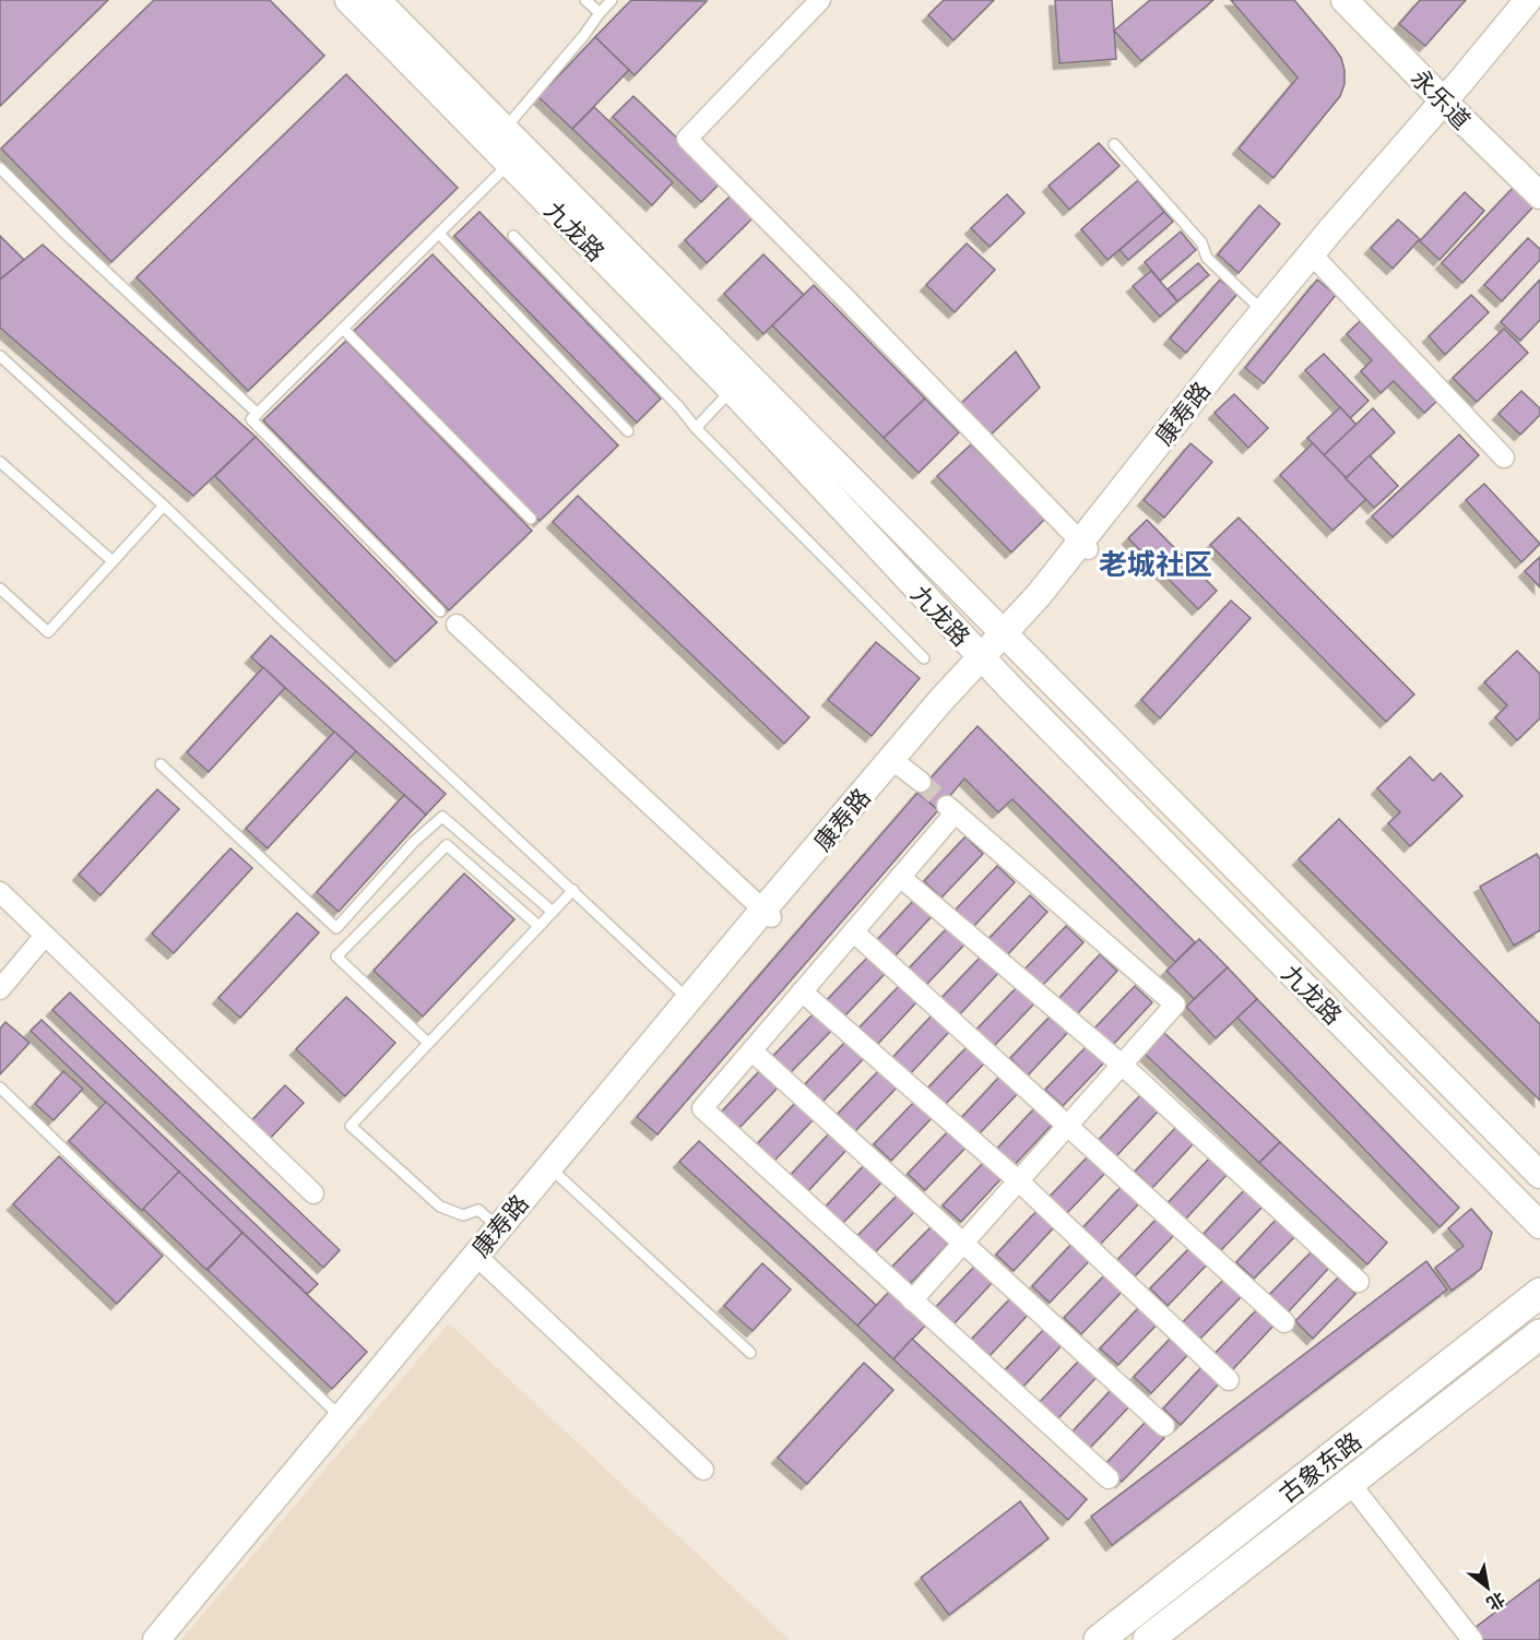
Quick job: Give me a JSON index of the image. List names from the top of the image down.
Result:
{
  "streets": {
    "main road": [
      "永乐道",
      "九龙路",
      "康寿路",
      "古象东路"
    ]
  },
  "crossings": [
    ["永乐道", "康寿路"],
    ["九龙路", "康寿路"]
  ],
  "districts": ["老城社区"],
  "north": "bottom right"
}
